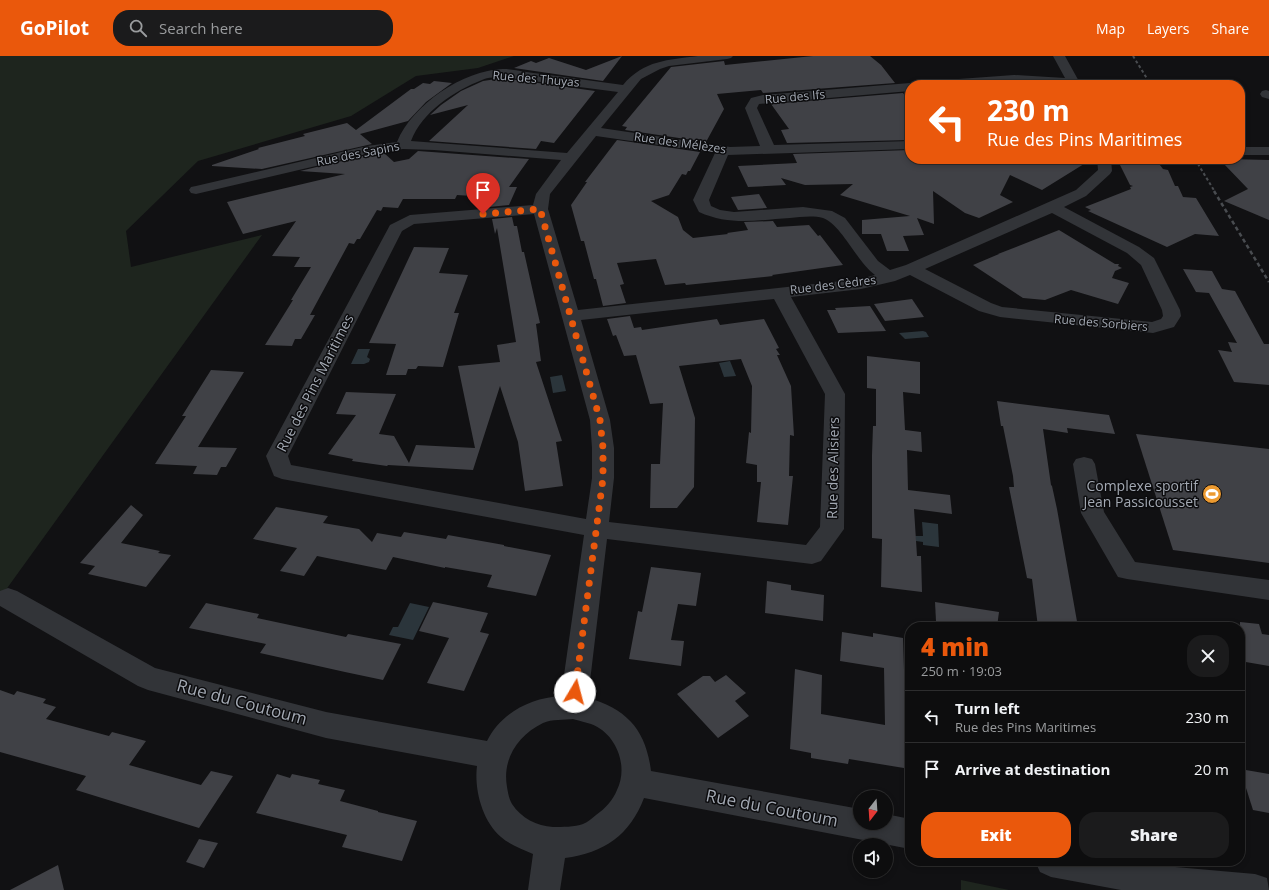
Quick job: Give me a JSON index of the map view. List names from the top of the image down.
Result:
{
  "streets": {
    "street": [
      "Rue des Thuyas",
      "Rue des Ifs",
      "Rue des Mélèzes",
      "Rue des Sapins",
      "Rue des Cèdres",
      "Rue des Sorbiers",
      "Rue des Pins Maritimes",
      "Rue des Alisiers",
      "Rue du Coutoum"
    ]
  },
  "crossings": [
    ["Rue des Thuyas", "Rue des Sapins"],
    ["Rue des Ifs", "Rue des Mélèzes"],
    ["Rue des Cèdres", "Rue des Sorbiers"],
    ["Rue des Cèdres", "Rue des Alisiers"],
    ["Rue des Pins Maritimes", "Rue des Alisiers"]
  ],
  "places": {
    "sports": ["Complexe sportif Jean Passicousset"]
  },
  "north": "bottom",
  "page": {
    "header": "GoPilot",
    "search": "Search here",
    "nav": ["Map", "Layers", "Share"],
    "turn": ["230 m", "Rue des Pins Maritimes"],
    "heading": ["4 min", "250 m · 19:03"],
    "list": [
      {
        "name": "Turn left",
        "note": "Rue des Pins Maritimes",
        "value": "230 m"
      },
      {
        "name": "Arrive at destination",
        "value": "20 m"
      }
    ],
    "buttons": ["Exit", "Share"]
  }
}
